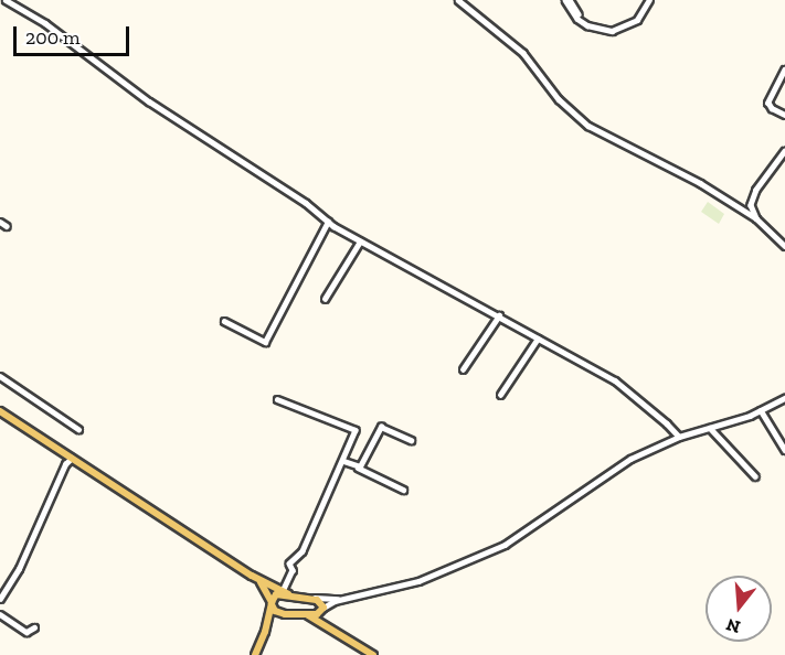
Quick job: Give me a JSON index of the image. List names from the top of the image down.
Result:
{
  "scale_bar": "200 m",
  "north": "bottom"
}
